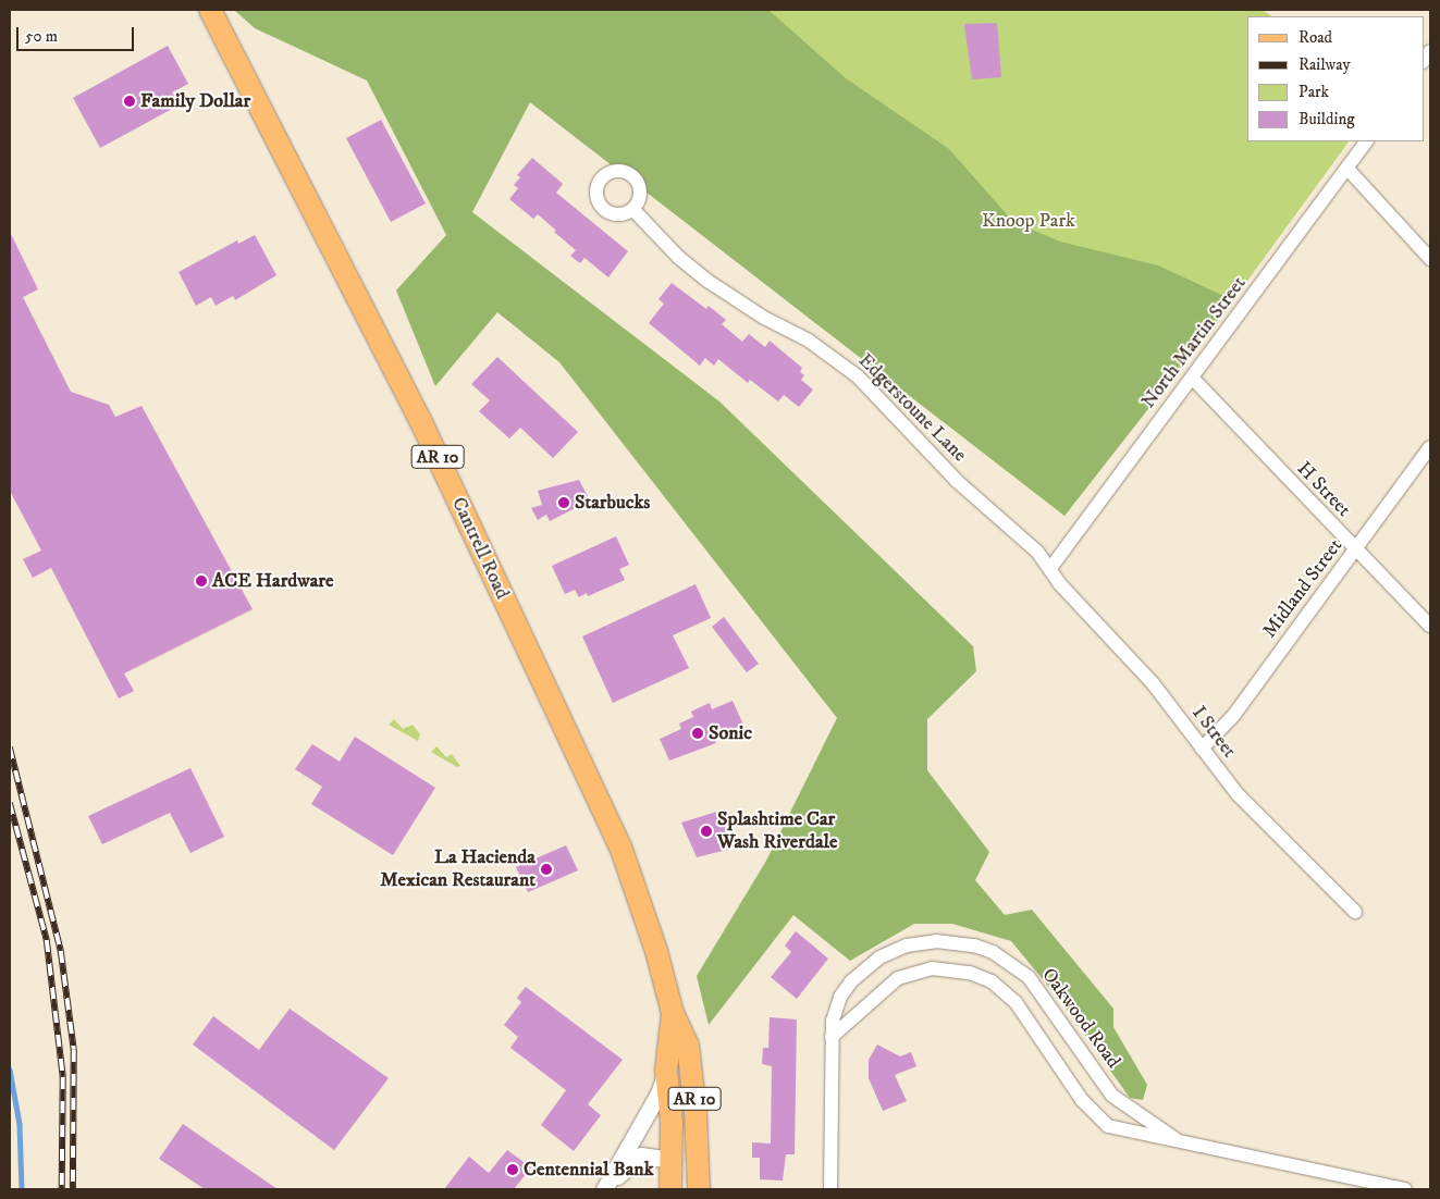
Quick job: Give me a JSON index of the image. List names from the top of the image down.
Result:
{
  "streets": {
    "main road": ["AR 10", "Cantrell Road"],
    "street": [
      "North Martin Street",
      "Edgerstoune Lane",
      "H Street",
      "Midland Street",
      "I Street",
      "Oakwood Road"
    ]
  },
  "crossings": [
    ["North Martin Street", "Edgerstoune Lane"],
    ["North Martin Street", "H Street"],
    ["North Martin Street", "I Street"],
    ["Edgerstoune Lane", "I Street"],
    ["H Street", "Midland Street"],
    ["Midland Street", "I Street"]
  ],
  "parks": ["Knoop Park"],
  "places": [
    "Family Dollar",
    "Starbucks",
    "ACE Hardware",
    "Sonic",
    "Splashtime Car Wash Riverdale",
    "La Hacienda Mexican Restaurant",
    "Centennial Bank"
  ],
  "legend": [
    "Road",
    "Railway",
    "Park",
    "Building"
  ],
  "scale_bar": "50 m"
}
